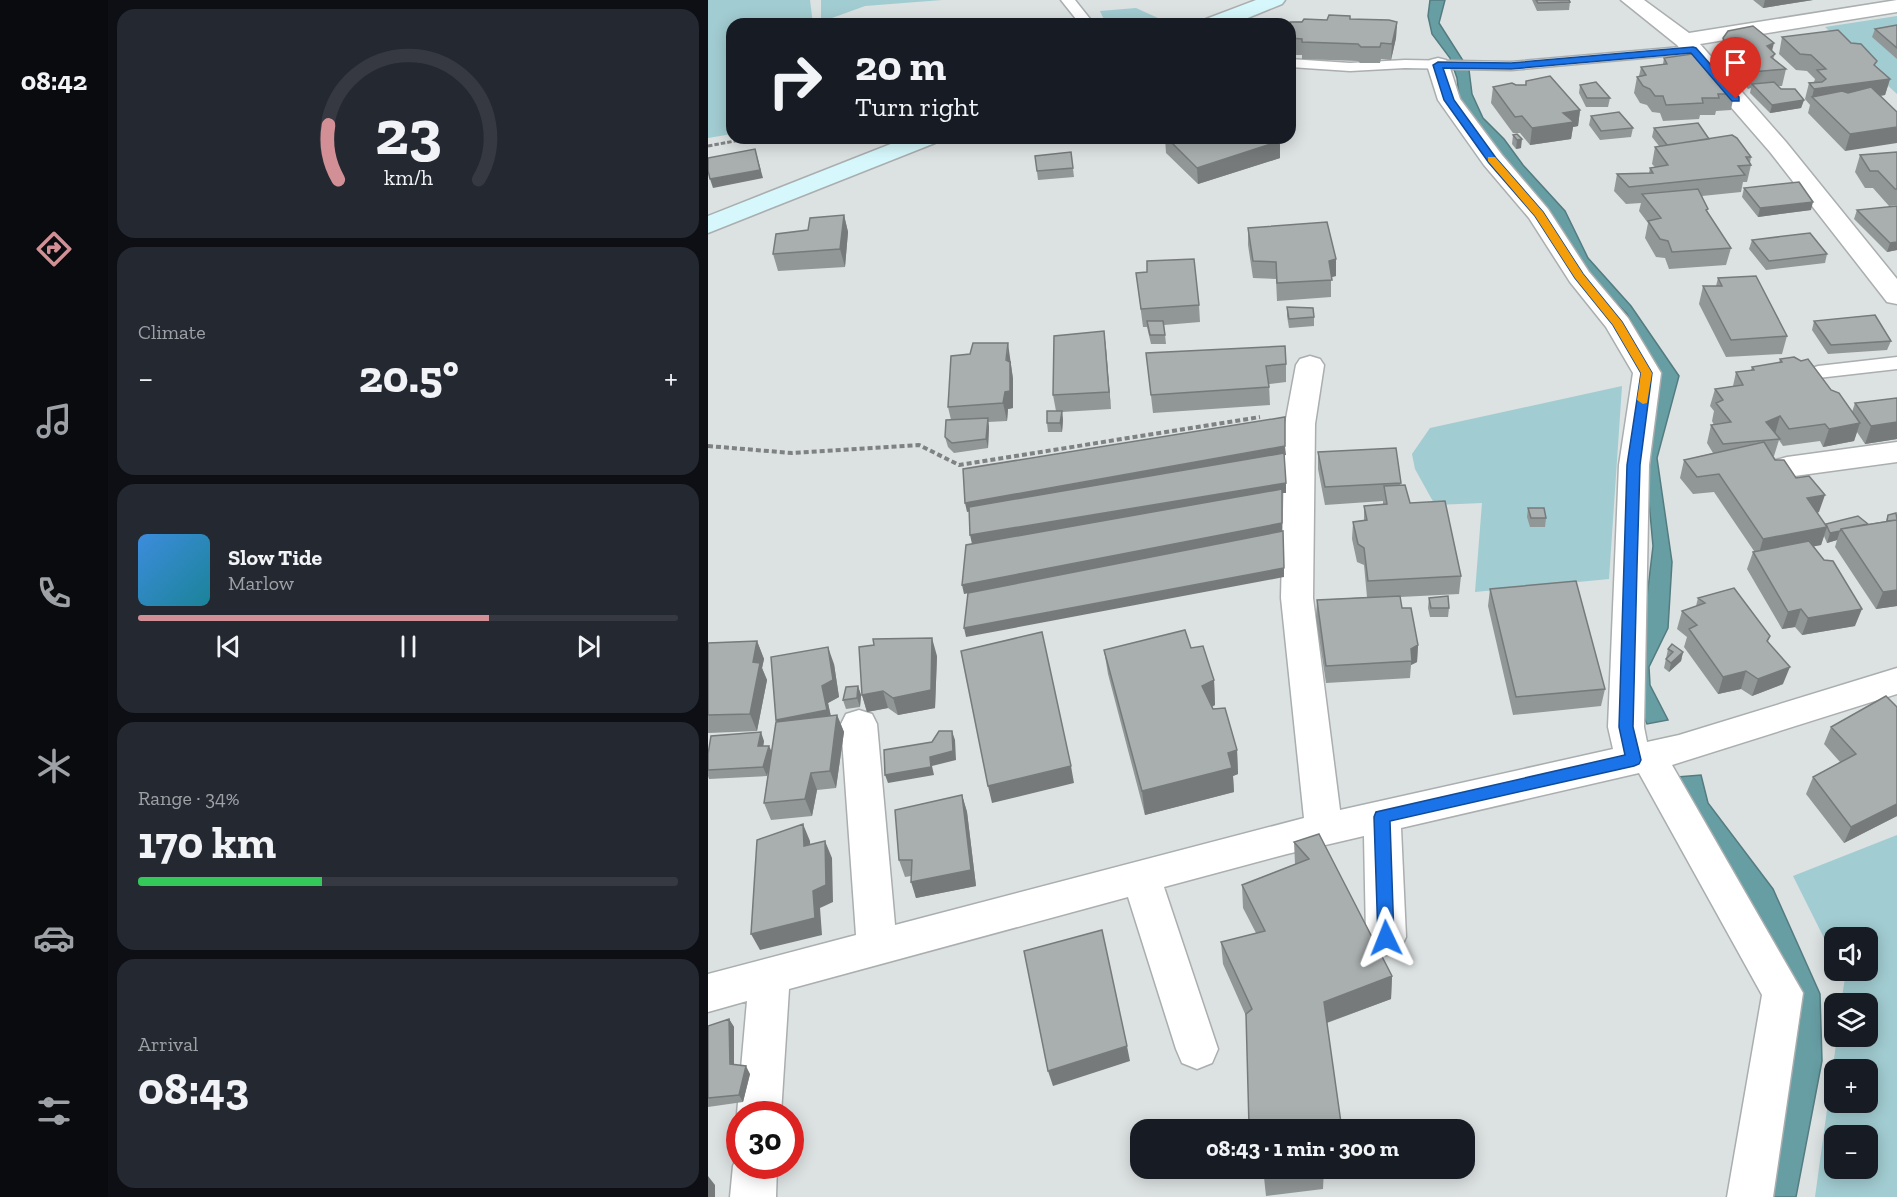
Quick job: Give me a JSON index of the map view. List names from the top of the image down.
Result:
{
  "page": {
    "tabs": "08:42",
    "turn": ["20 m", "Turn right"],
    "tile": [
      "Climate",
      ["Range · 34%", "170 km"],
      ["Arrival", "08:43"]
    ],
    "heat": ["−", "20.5°", "+"],
    "song": ["Slow Tide", "Marlow"],
    "map_buttons": ["+", "−"],
    "limit": "30",
    "trip": "08:43 · 1 min · 300 m",
    "gauge": ["23", "km/h"]
  }
}
